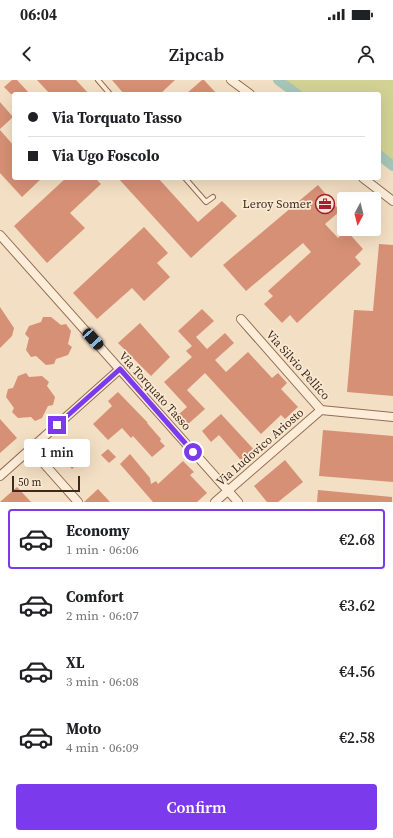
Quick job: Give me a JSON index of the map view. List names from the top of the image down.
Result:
{
  "streets": {
    "street": ["Via Silvio Pellico", "Via Torquato Tasso", "Via Ludovico Ariosto"]
  },
  "crossings": [
    ["Via Silvio Pellico", "Via Ludovico Ariosto"],
    ["Via Torquato Tasso", "Via Ludovico Ariosto"]
  ],
  "places": {
    "office": ["Leroy Somer"]
  },
  "scale_bar": "50 m",
  "north": "bottom",
  "page": {
    "status": "06:04",
    "header": "Zipcab",
    "banner": ["Via Torquato Tasso", "Via Ugo Foscolo"],
    "bubble": "1 min",
    "scale": "50 m",
    "list": [
      {
        "name": "Economy",
        "note": "1 min · 06:06",
        "value": "€2.68"
      },
      {
        "name": "Comfort",
        "note": "2 min · 06:07",
        "value": "€3.62"
      },
      {
        "name": "XL",
        "note": "3 min · 06:08",
        "value": "€4.56"
      },
      {
        "name": "Moto",
        "note": "4 min · 06:09",
        "value": "€2.58"
      }
    ],
    "buttons": "Confirm"
  }
}
